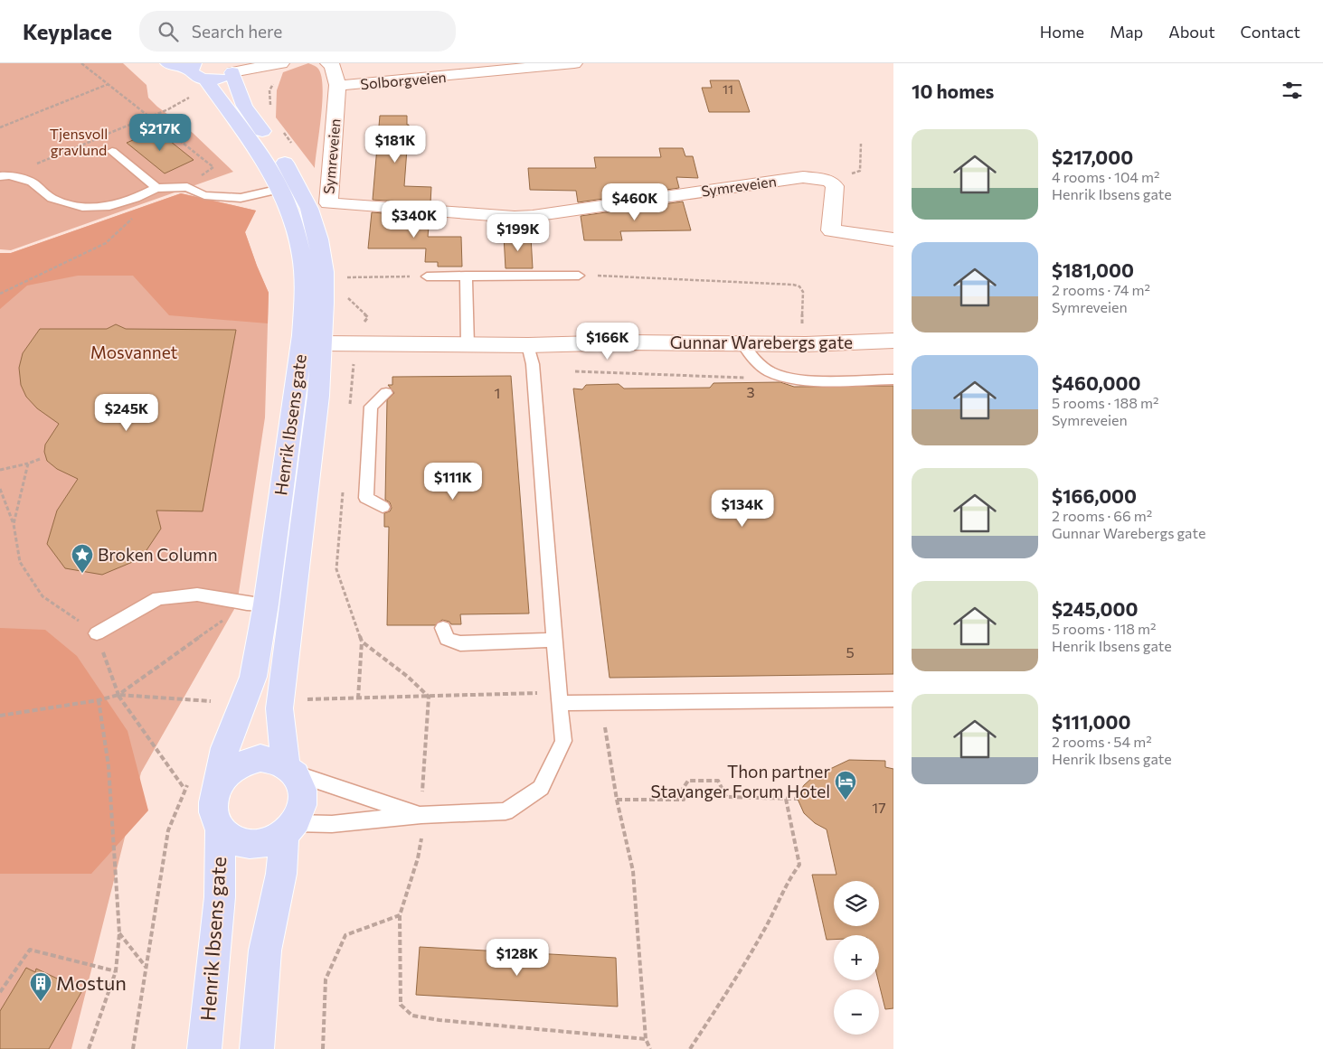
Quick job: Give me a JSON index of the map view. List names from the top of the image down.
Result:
{
  "streets": {
    "main road": ["Henrik Ibsens gate"],
    "street": ["Solborgveien", "Symreveien", "Gunnar Warebergs gate"]
  },
  "crossings": [
    ["Solborgveien", "Symreveien"],
    ["Gunnar Warebergs gate", "Henrik Ibsens gate"]
  ],
  "parks": ["Tjensvoll gravlund", "Mosvannet"],
  "places": {
    "place": ["Broken Column"],
    "hotel": ["Thon partner Stavanger Forum Hotel"],
    "building": ["Mostun"]
  },
  "house_numbers": [
    "11",
    "3",
    "1",
    "5",
    "17"
  ],
  "page": {
    "header": "Keyplace",
    "search": "Search here",
    "nav": [
      "Home",
      "Map",
      "About",
      "Contact"
    ],
    "heading": "10 homes",
    "price": [
      "$217K",
      "$181K",
      "$460K",
      "$340K",
      "$199K",
      "$166K",
      "$245K",
      "$111K",
      "$134K",
      "$128K"
    ],
    "list": [
      {
        "name": "$217,000",
        "note": "4 rooms · 104 m² · Henrik Ibsens gate"
      },
      {
        "name": "$181,000",
        "note": "2 rooms · 74 m² · Symreveien"
      },
      {
        "name": "$460,000",
        "note": "5 rooms · 188 m² · Symreveien"
      },
      {
        "name": "$166,000",
        "note": "2 rooms · 66 m² · Gunnar Warebergs gate"
      },
      {
        "name": "$245,000",
        "note": "5 rooms · 118 m² · Henrik Ibsens gate"
      },
      {
        "name": "$111,000",
        "note": "2 rooms · 54 m² · Henrik Ibsens gate"
      }
    ],
    "map_buttons": ["+", "−"]
  }
}
